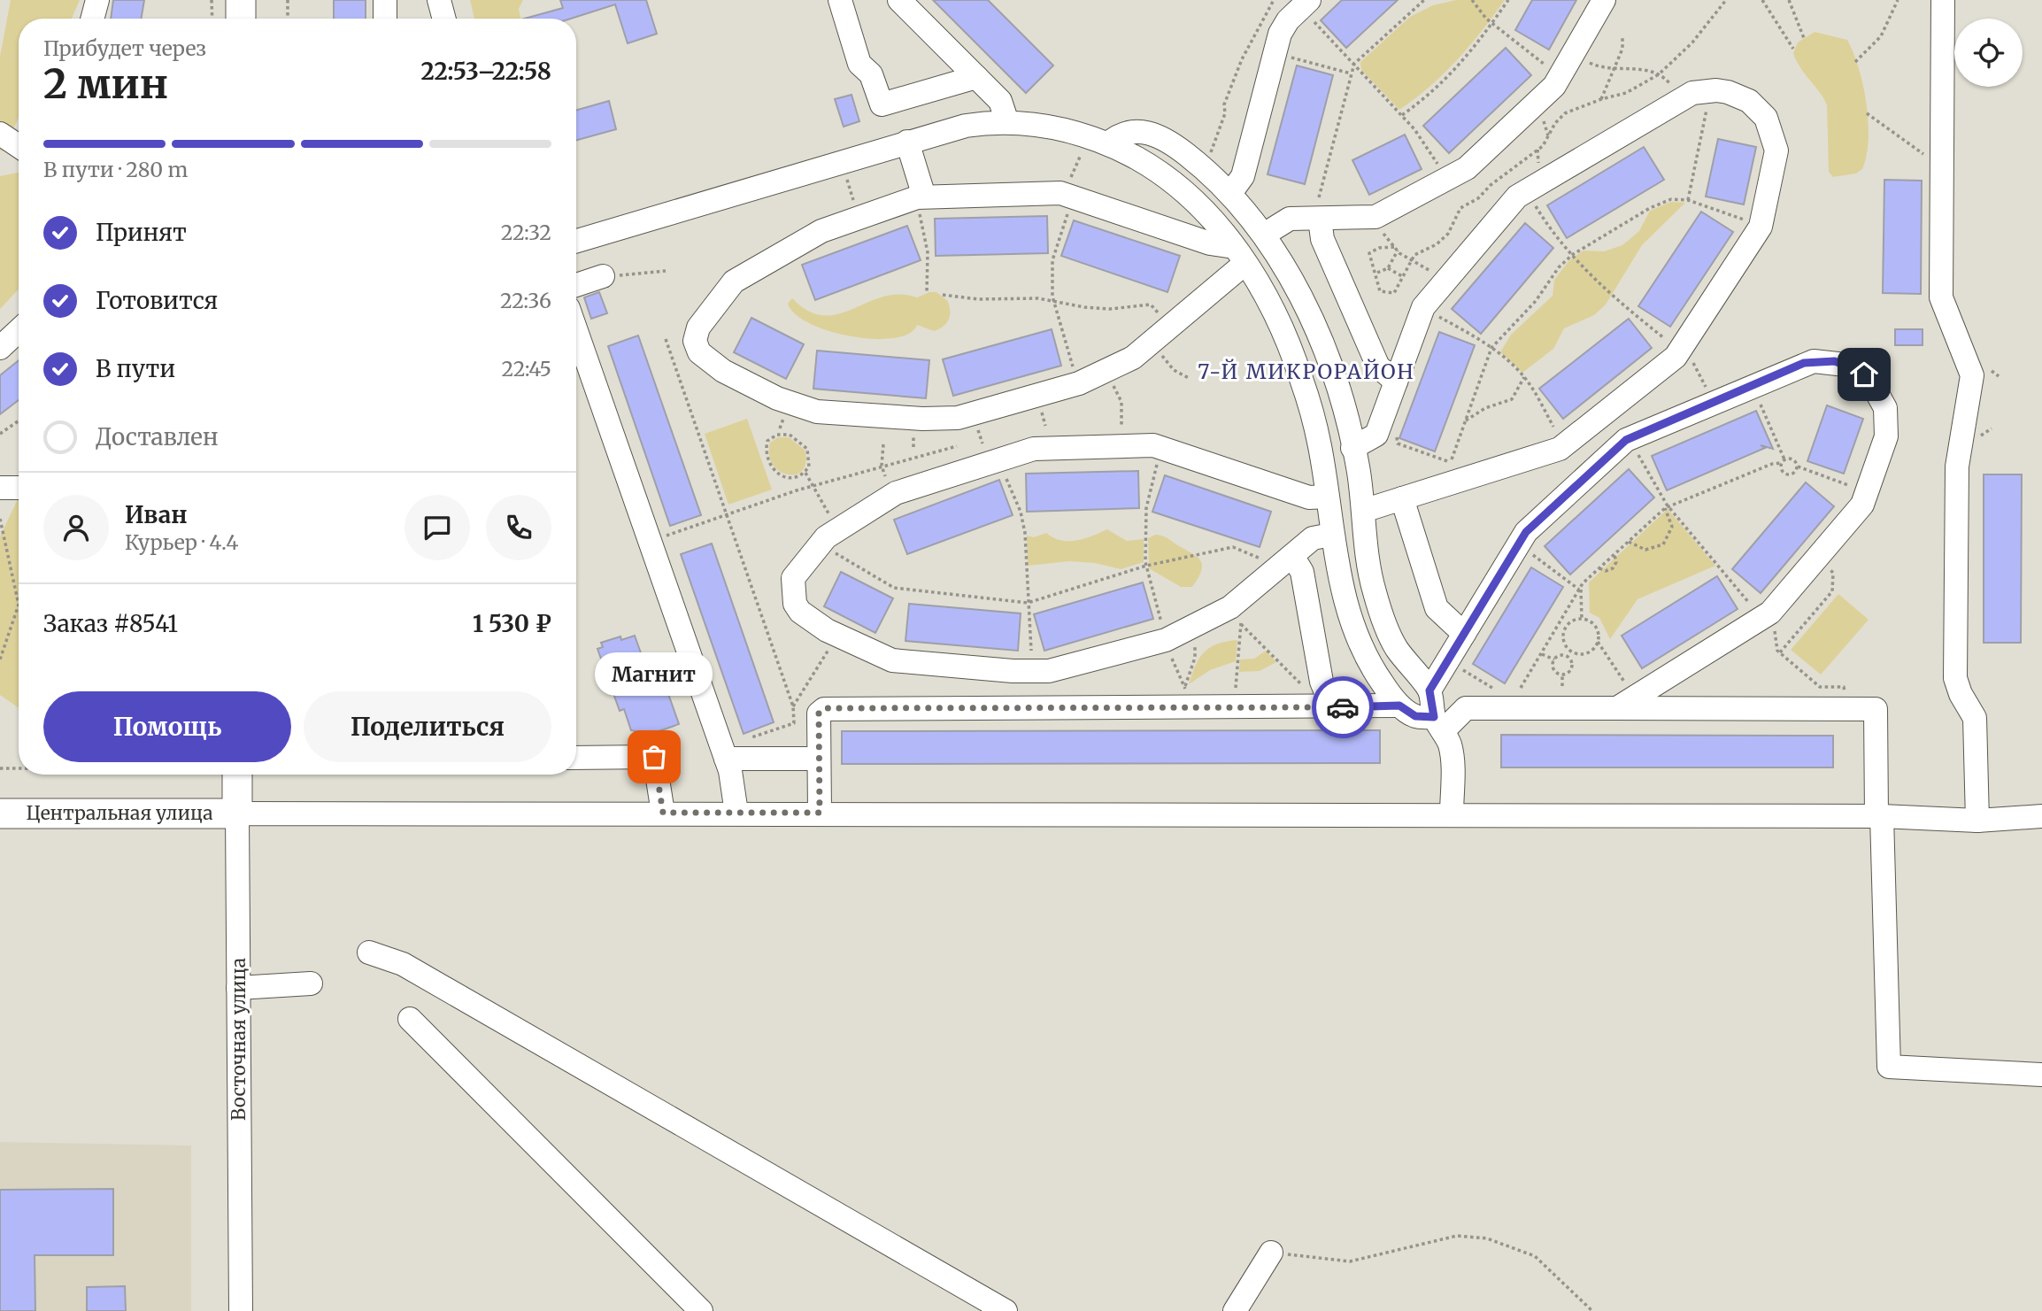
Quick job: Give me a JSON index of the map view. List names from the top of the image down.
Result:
{
  "streets": {
    "main road": ["Центральная улица", "Восточная улица"]
  },
  "crossings": [
    ["Центральная улица", "Восточная улица"]
  ],
  "districts": ["7-Й МИКРОРАЙОН"],
  "places": ["Магнит"],
  "page": {
    "heading": ["2 мин", "Прибудет через", "22:53–22:58"],
    "panel": [
      "Иван",
      "Курьер · 4.4",
      "Заказ #8541",
      "1 530 ₽"
    ],
    "bar": "В пути · 280 m",
    "list": [
      ["Принят", "22:32"],
      ["Готовится", "22:36"],
      ["В пути", "22:45"],
      "Доставлен"
    ],
    "bubble": "Магнит",
    "buttons": ["Помощь", "Поделиться"]
  }
}
